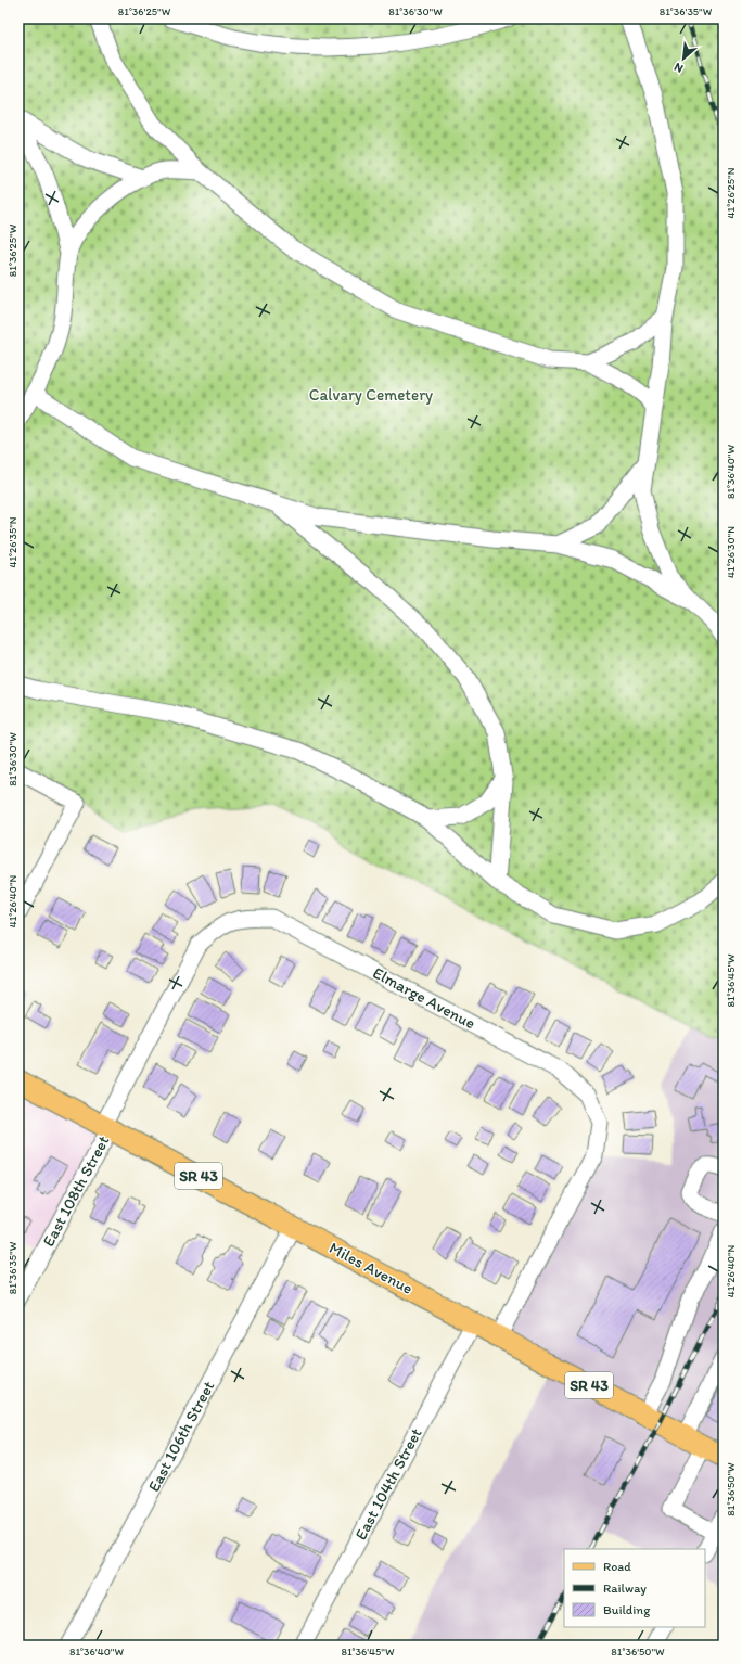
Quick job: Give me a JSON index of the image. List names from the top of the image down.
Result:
{
  "streets": {
    "main road": ["SR 43", "Miles Avenue"],
    "street": [
      "Elmarge Avenue",
      "East 108th Street",
      "East 106th Street",
      "East 104th Street"
    ]
  },
  "crossings": [
    ["Elmarge Avenue", "East 108th Street"],
    ["Elmarge Avenue", "Miles Avenue"],
    ["East 108th Street", "Miles Avenue"],
    ["Miles Avenue", "East 106th Street"],
    ["Miles Avenue", "East 104th Street"]
  ],
  "parks": ["Calvary Cemetery"],
  "legend": ["Road", "Railway", "Building"],
  "north": "bottom left",
  "coordinates": [
    "81°36'25\"W",
    "81°36'30\"W",
    "81°36'35\"W",
    "41°26'25\"N",
    "81°36'40\"W",
    "41°26'35\"N",
    "41°26'30\"N",
    "41°26'40\"N",
    "81°36'45\"W",
    "81°36'50\"W"
  ]
}
